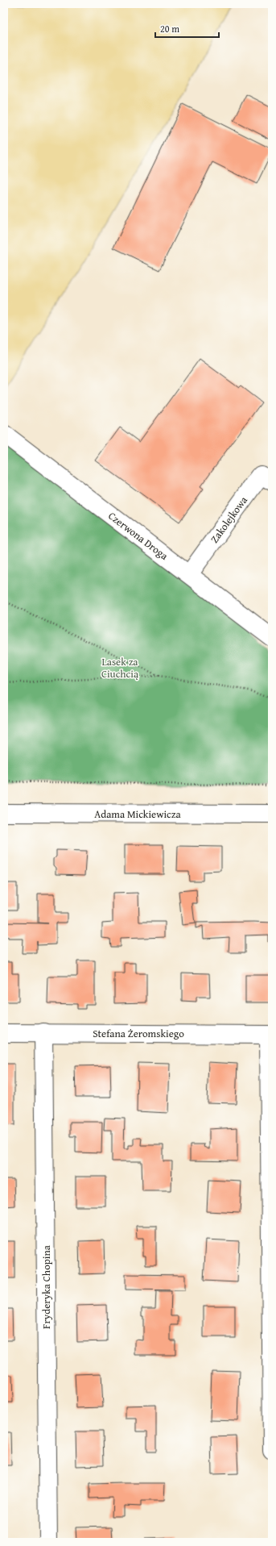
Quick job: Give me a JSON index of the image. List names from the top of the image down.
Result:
{
  "streets": {
    "street": [
      "Zakolejkowa",
      "Czerwona Droga",
      "Adama Mickiewicza",
      "Stefana Żeromskiego",
      "Fryderyka Chopina"
    ]
  },
  "crossings": [
    ["Zakolejkowa", "Czerwona Droga"],
    ["Stefana Żeromskiego", "Fryderyka Chopina"]
  ],
  "parks": ["Lasek za Ciuchcią"],
  "scale_bar": "20 m"
}
